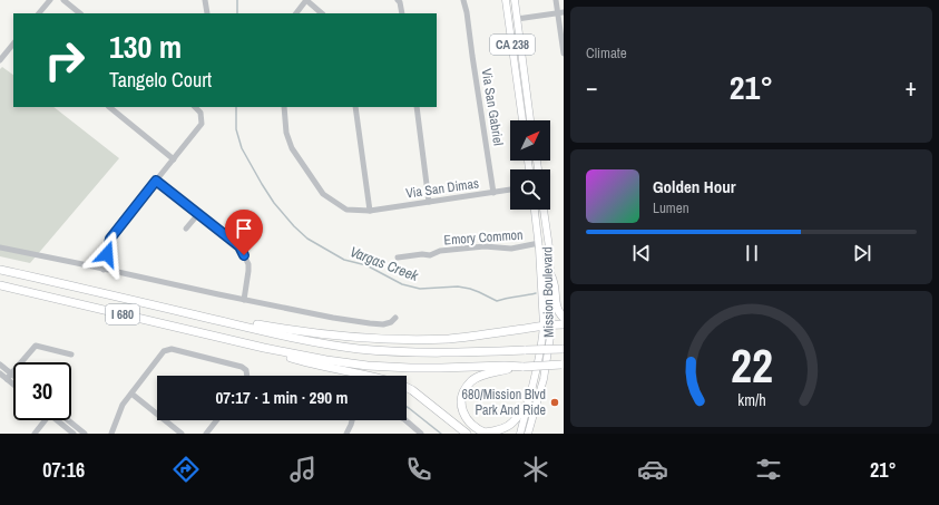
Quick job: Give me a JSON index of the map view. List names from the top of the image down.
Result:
{
  "streets": {
    "highway": ["I 680"],
    "main road": ["CA 238", "Mission Boulevard"],
    "street": ["Via San Gabriel", "Via San Dimas", "Emory Common"]
  },
  "crossings": [
    ["Via San Gabriel", "Via San Dimas"],
    ["Emory Common", "Mission Boulevard"]
  ],
  "water": ["Vargas Creek"],
  "places": ["680/Mission Blvd Park And Ride"],
  "north": "top right",
  "page": {
    "tile": "Climate",
    "turn": ["130 m", "Tangelo Court"],
    "heat": ["−", "21°", "+"],
    "song": ["Golden Hour", "Lumen"],
    "limit": "30",
    "trip": "07:17 · 1 min · 290 m",
    "tabs": ["07:16", "21°"],
    "gauge": ["22", "km/h"]
  }
}
